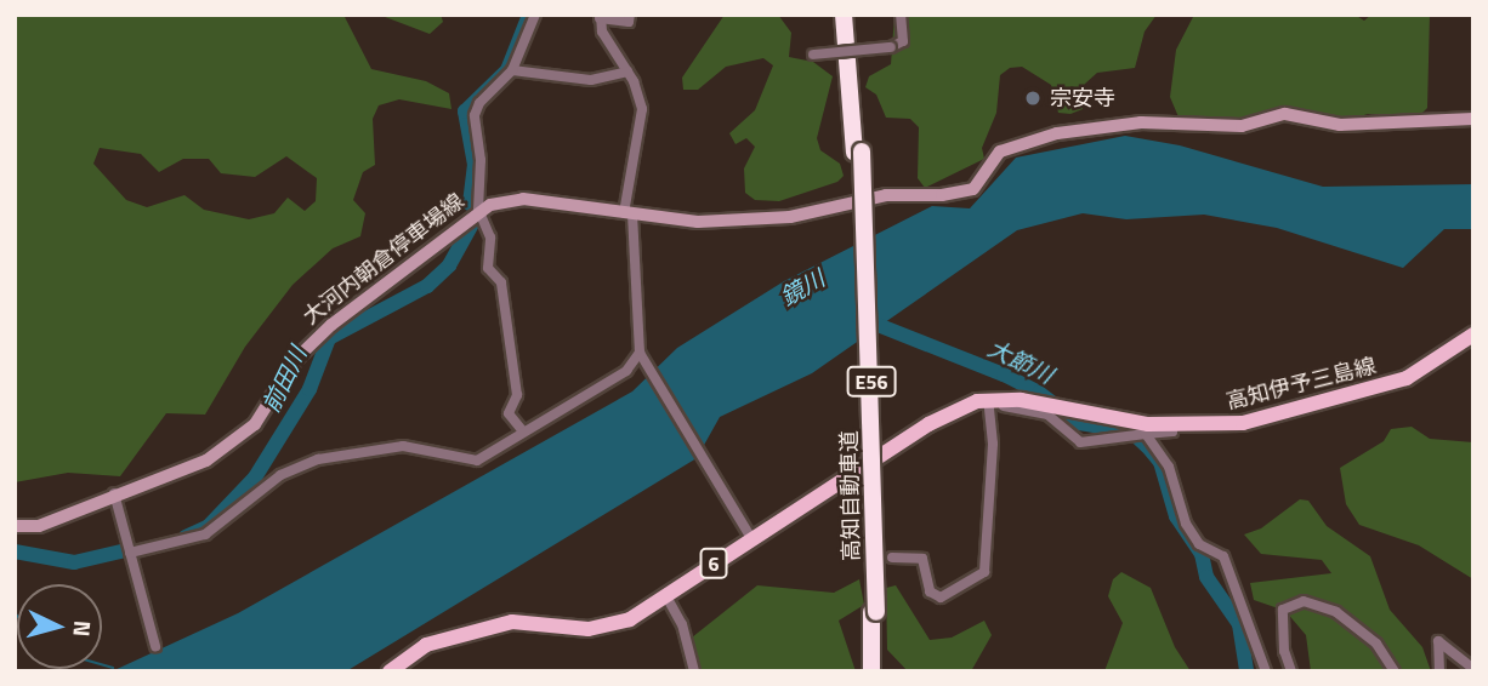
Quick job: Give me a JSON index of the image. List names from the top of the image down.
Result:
{
  "streets": {
    "highway": ["E56", "高知自動車道"],
    "main road": ["大河内朝倉停車場線", "高知伊予三島線", "6"]
  },
  "water": ["鏡川", "大節川", "前田川"],
  "places": ["宗安寺"],
  "north": "right"
}
